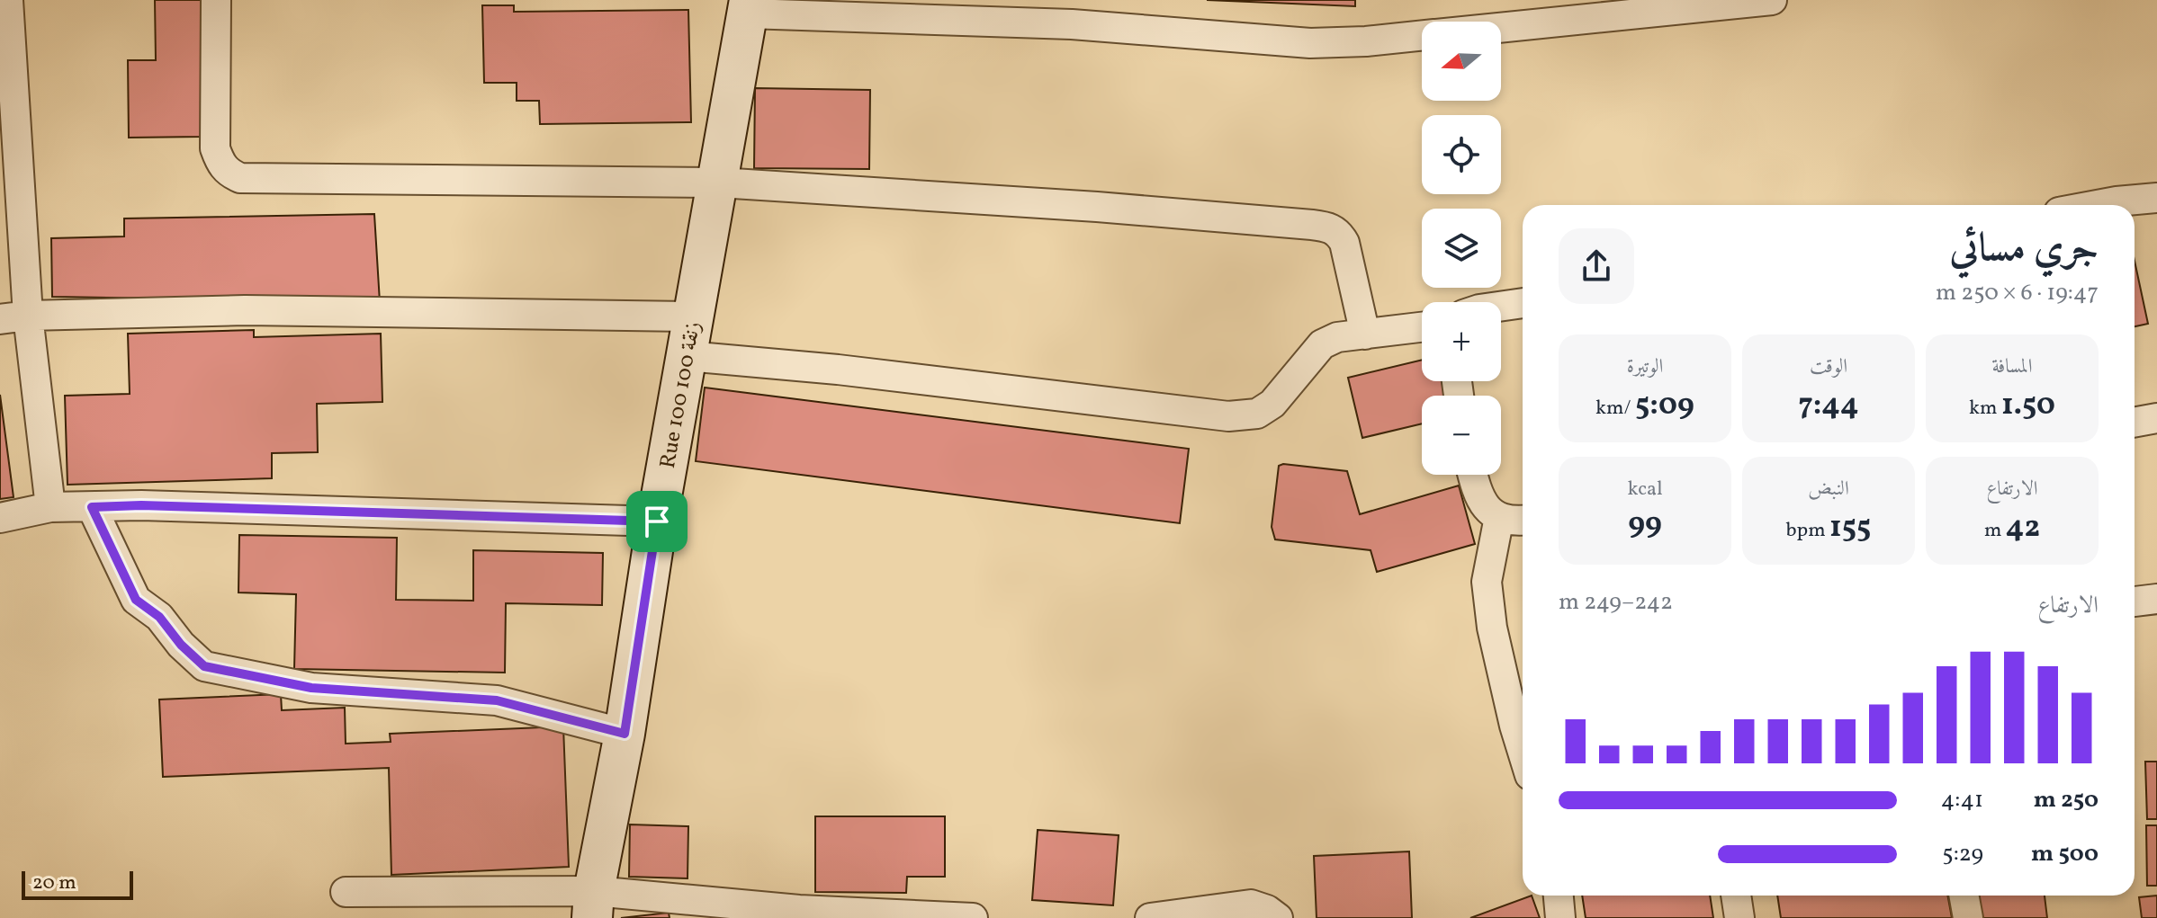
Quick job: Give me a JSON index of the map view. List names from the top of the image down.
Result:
{
  "streets": {
    "street": ["Rue 100 زنقة 100"]
  },
  "scale_bar": "20 m",
  "north": "left",
  "page": {
    "map_buttons": ["+", "−"],
    "heading": ["جري مسائي", "19:47 · 6 × 250 m"],
    "stats": [
      ["المسافة", "1.50 km"],
      ["الوقت", "7:44"],
      ["الوتيرة", "5:09 /km"],
      ["الارتفاع", "42 m"],
      ["النبض", "155 bpm"],
      ["kcal", "99"]
    ],
    "chart": ["الارتفاع", "242–249 m"],
    "list": [
      {
        "name": "250 m",
        "note": "4:41"
      },
      {
        "name": "500 m",
        "note": "5:29"
      }
    ],
    "scale": "20 m"
  }
}
